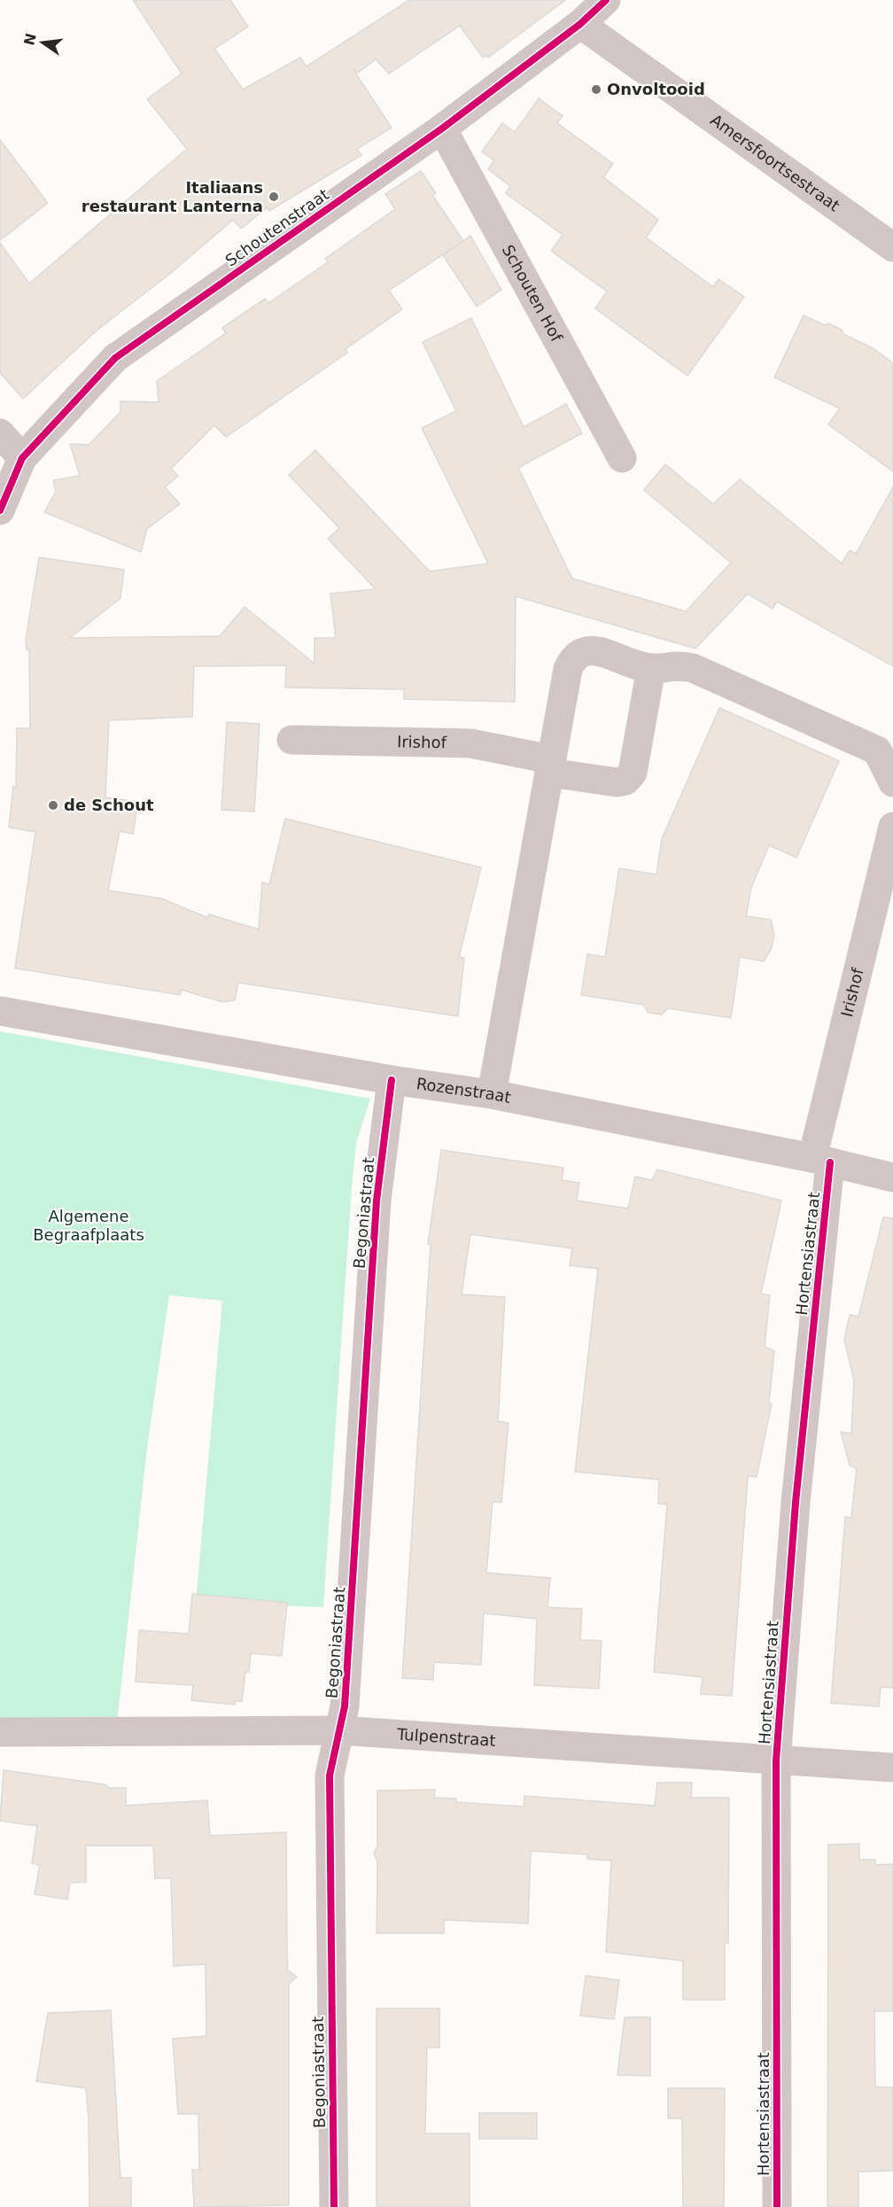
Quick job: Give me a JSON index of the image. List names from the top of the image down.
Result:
{
  "streets": {
    "street": [
      "Amersfoortsestraat",
      "Schoutenstraat",
      "Schouten Hof",
      "Irishof",
      "Rozenstraat",
      "Begoniastraat",
      "Hortensiastraat",
      "Tulpenstraat"
    ]
  },
  "crossings": [
    ["Amersfoortsestraat", "Schoutenstraat"],
    ["Schoutenstraat", "Schouten Hof"],
    ["Irishof", "Rozenstraat"],
    ["Irishof", "Hortensiastraat"],
    ["Rozenstraat", "Begoniastraat"],
    ["Rozenstraat", "Hortensiastraat"],
    ["Begoniastraat", "Tulpenstraat"],
    ["Hortensiastraat", "Tulpenstraat"]
  ],
  "parks": ["Algemene Begraafplaats"],
  "places": ["Onvoltooid", "Italiaans restaurant Lanterna", "de Schout"],
  "north": "left"
}
